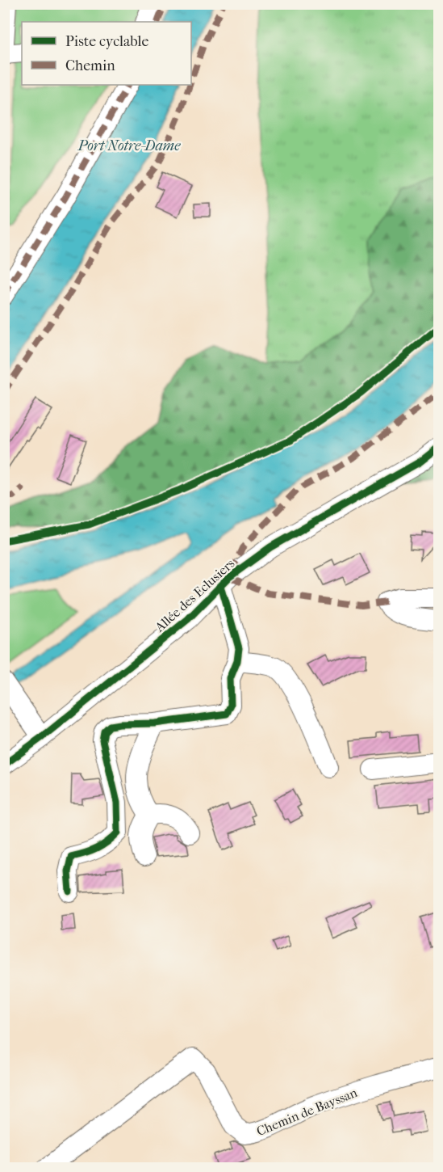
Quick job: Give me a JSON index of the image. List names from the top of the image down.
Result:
{
  "streets": {
    "street": ["Allée des Eclusiers", "Chemin de Bayssan"]
  },
  "water": ["Port Notre-Dame"],
  "legend": ["Piste cyclable", "Chemin"]
}
